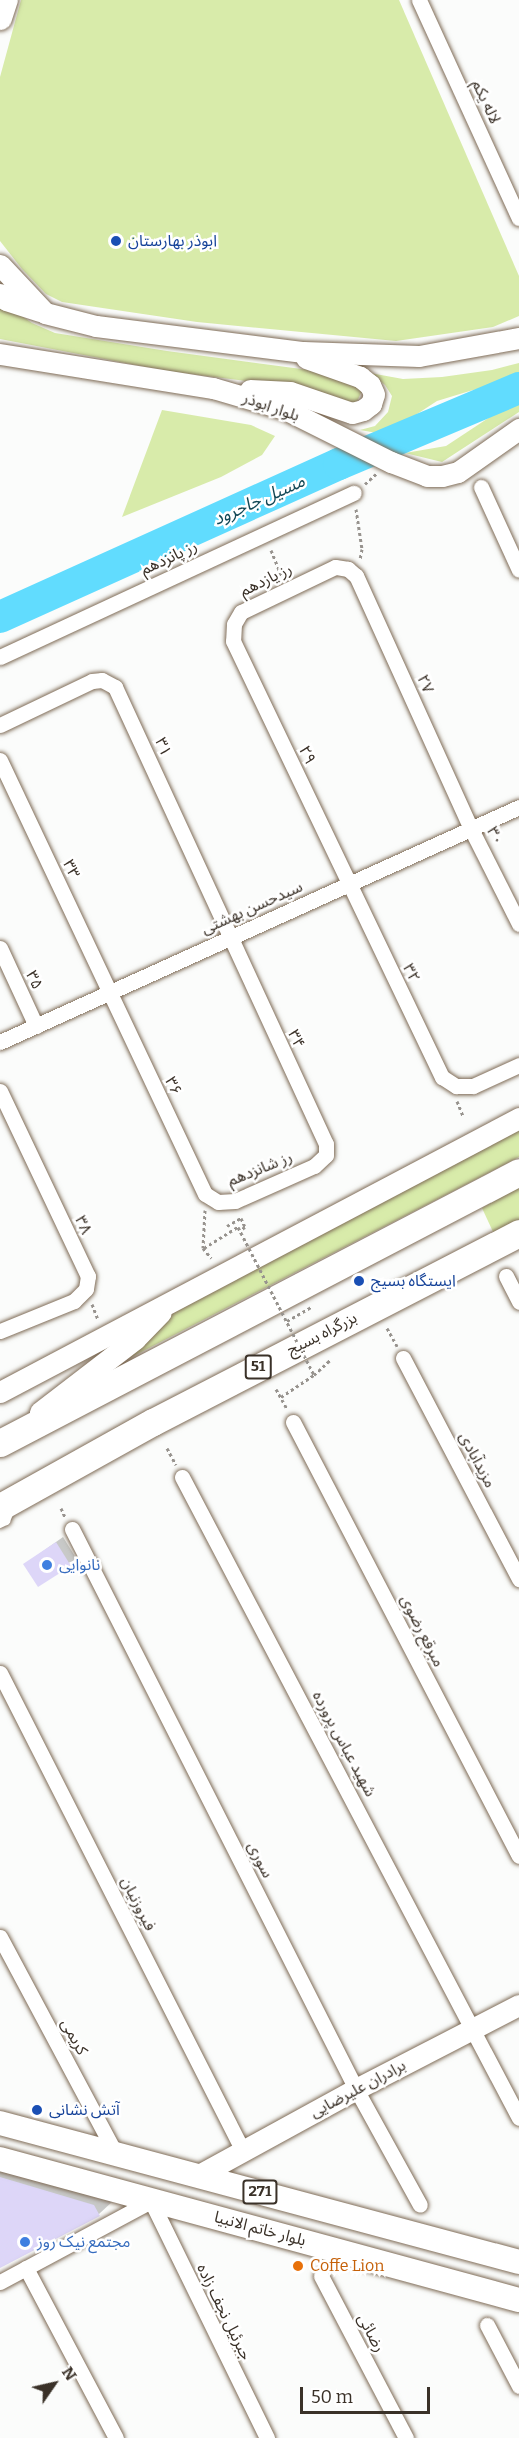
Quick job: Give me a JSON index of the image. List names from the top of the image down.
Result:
{
  "streets": {
    "highway": ["بزرگراه بسیج", "51"],
    "main road": [
      "بلوار ابوذر",
      "برادران علیرضایی",
      "271",
      "بلوار خاتم الانبیا"
    ],
    "street": [
      "لاله یکم",
      "رز پانزدهم",
      "رز یازدهم",
      "۲۷",
      "۳۱",
      "۲۹",
      "۳۰",
      "۳۳",
      "سیدحسن بهشتی",
      "۳۲",
      "۳۵",
      "۳۴",
      "۳۶",
      "رز شانزدهم",
      "۳۸",
      "مزیدآبادی",
      "مبرقع رضوی",
      "شهید عباس پرورده",
      "سوری",
      "فیروزنیان",
      "کریمی",
      "جبرئیل نجف زاده",
      "رضائی"
    ]
  },
  "crossings": [
    ["رز یازدهم", "۲۷"],
    ["رز یازدهم", "۲۹"],
    ["۲۷", "۳۰"],
    ["۲۷", "سیدحسن بهشتی"],
    ["۳۱", "سیدحسن بهشتی"],
    ["۳۱", "۳۴"],
    ["۲۹", "سیدحسن بهشتی"],
    ["۲۹", "۳۲"],
    ["۳۰", "سیدحسن بهشتی"],
    ["۳۳", "سیدحسن بهشتی"],
    ["۳۳", "۳۶"],
    ["سیدحسن بهشتی", "۳۲"],
    ["سیدحسن بهشتی", "۳۵"],
    ["سیدحسن بهشتی", "۳۴"],
    ["سیدحسن بهشتی", "۳۶"],
    ["۳۴", "رز شانزدهم"],
    ["۳۶", "رز شانزدهم"],
    ["شهید عباس پرورده", "برادران علیرضایی"],
    ["سوری", "برادران علیرضایی"],
    ["فیروزنیان", "برادران علیرضایی"],
    ["کریمی", "271"],
    ["برادران علیرضایی", "271"],
    ["بلوار خاتم الانبیا", "جبرئیل نجف زاده"]
  ],
  "water": ["مسیل جاجرود"],
  "places": [
    "ابوذر بهارستان",
    "ایستگاه بسیج",
    "نانوایی",
    "آتش نشانی",
    "مجتمع نیک‌ روز",
    "Coffe Lion"
  ],
  "scale_bar": "50 m",
  "north": "top right"
}
